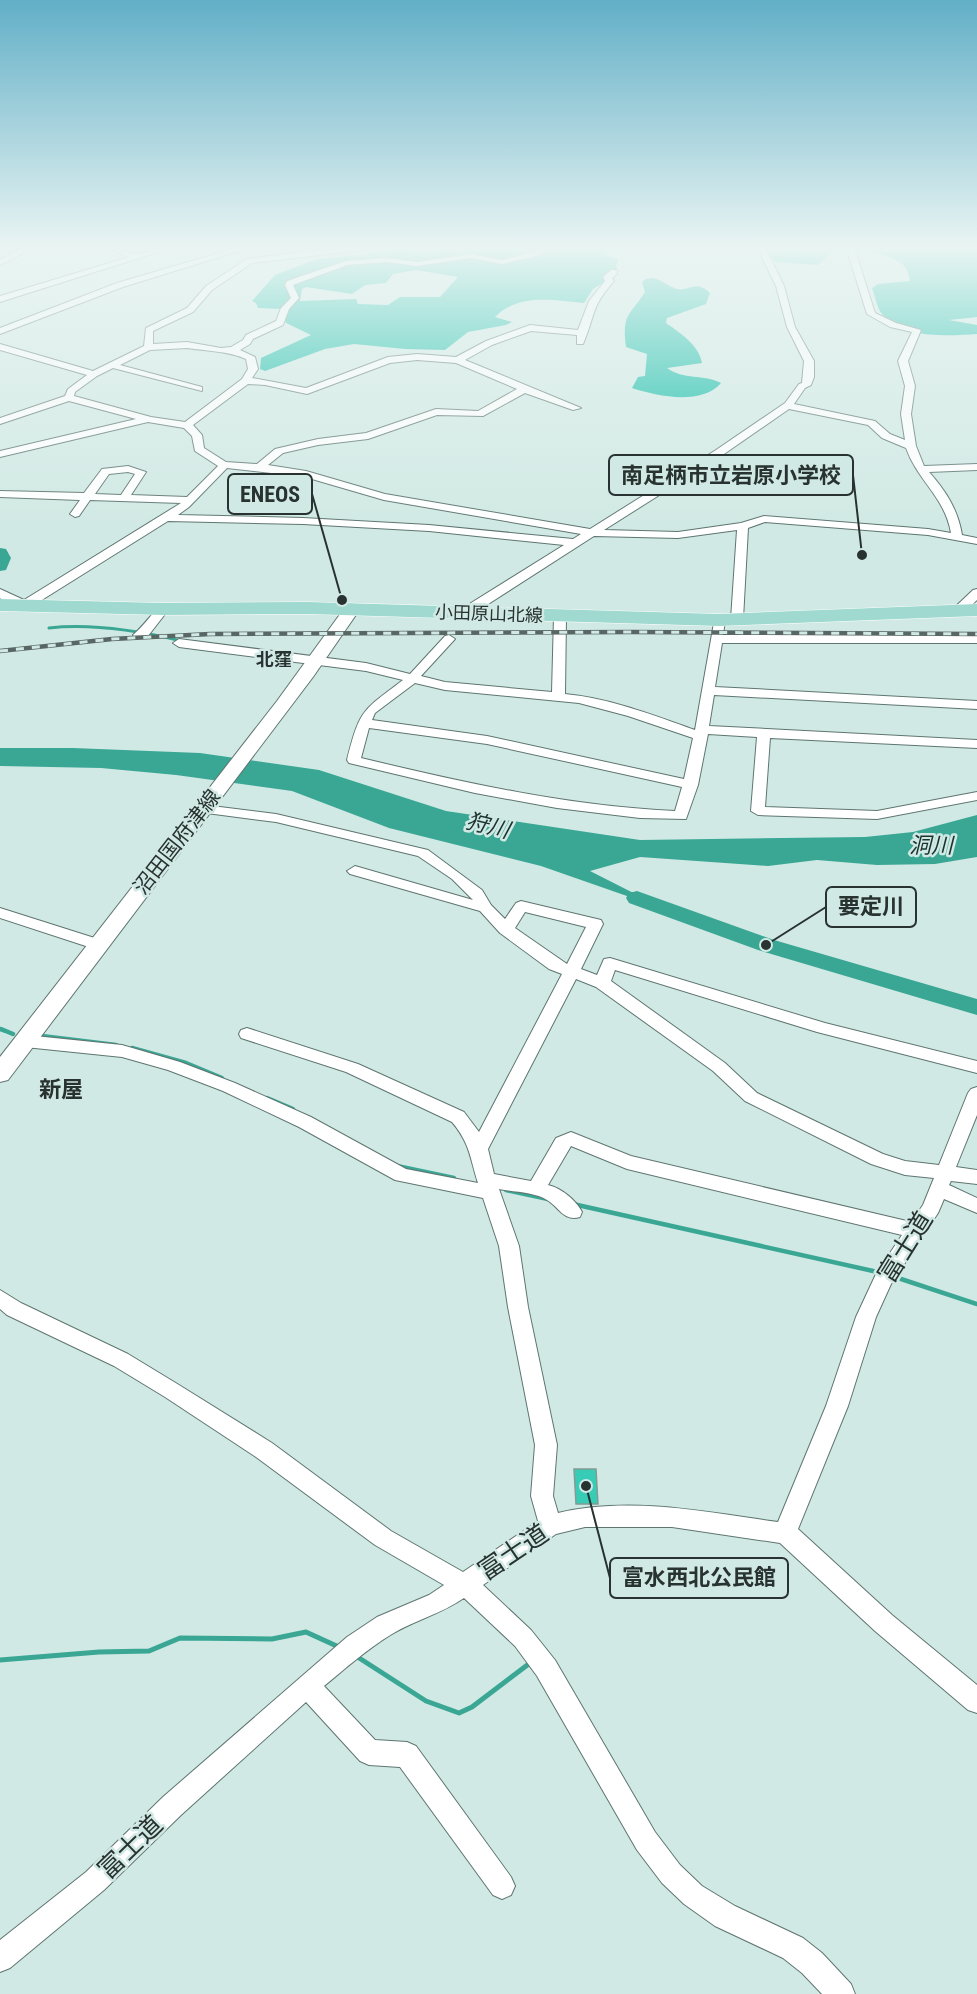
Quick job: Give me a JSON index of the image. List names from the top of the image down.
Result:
{
  "streets": {
    "main road": ["小田原山北線", "沼田国府津線"],
    "street": ["富士道"]
  },
  "crossings": [
    ["小田原山北線", "沼田国府津線"]
  ],
  "districts": ["北窪", "新屋"],
  "water": ["狩川", "洞川"],
  "places": [
    "南足柄市立岩原小学校",
    "ENEOS",
    "要定川",
    "富水西北公民館"
  ]
}
